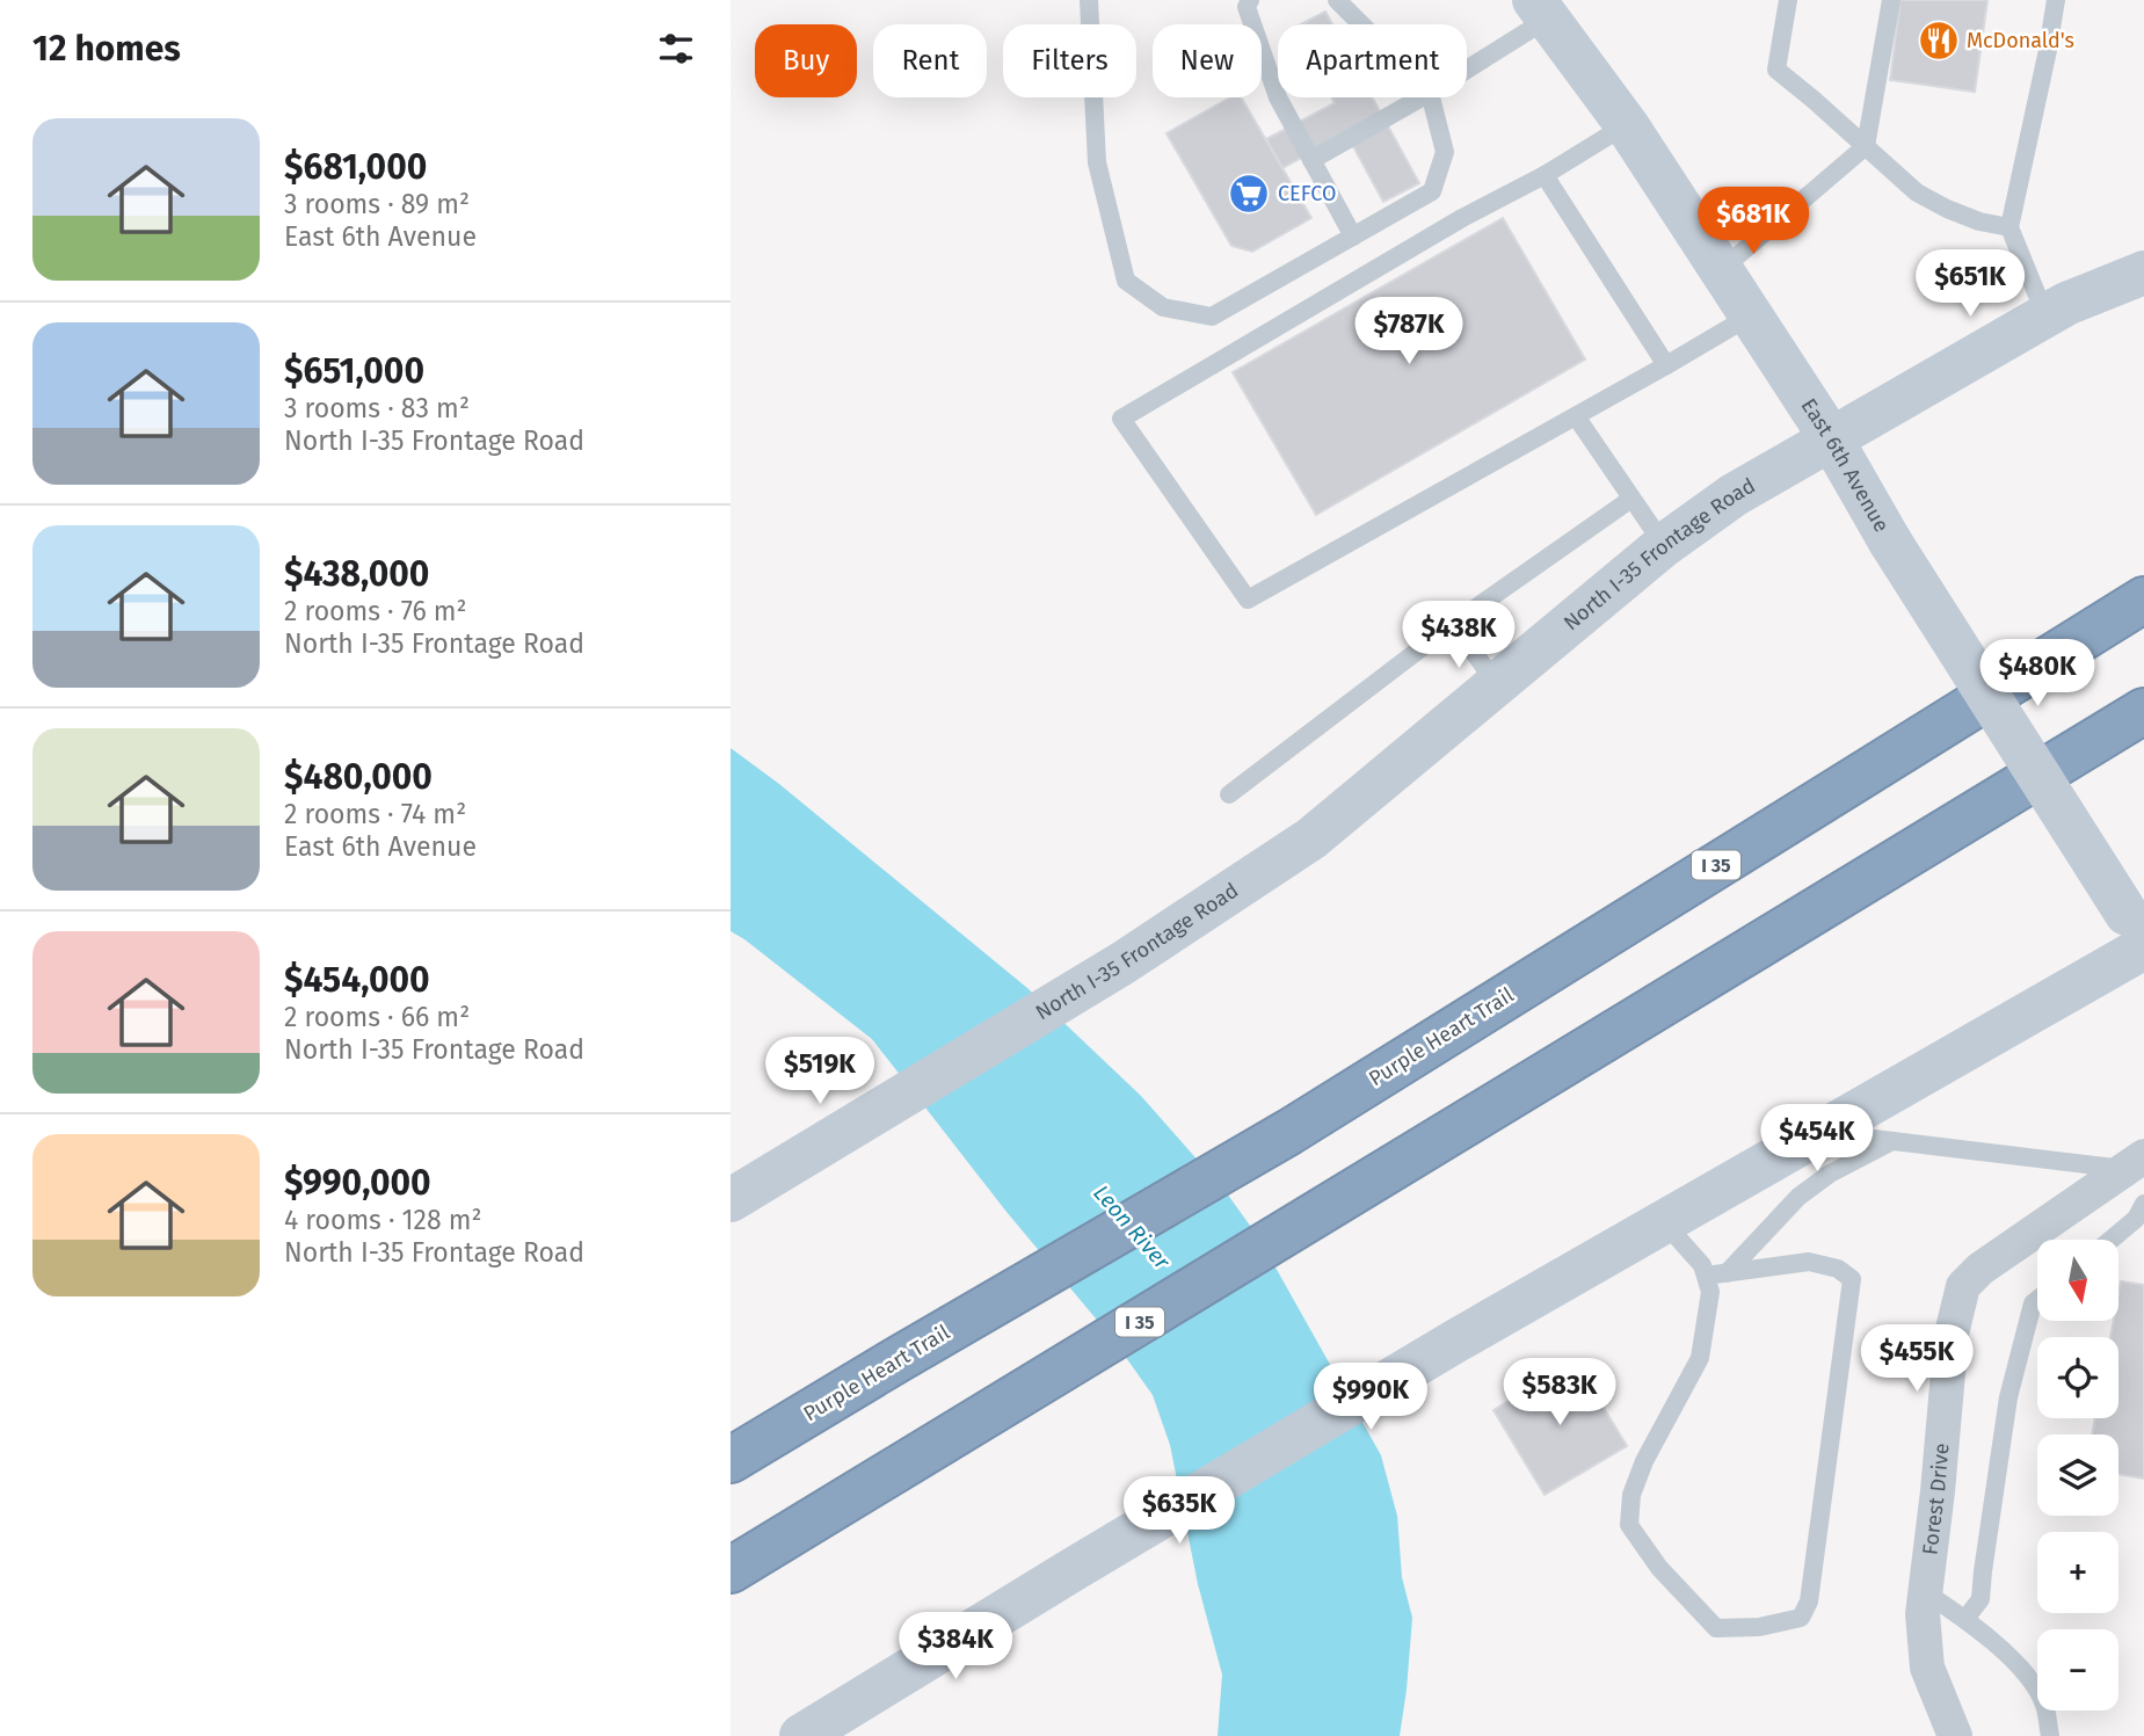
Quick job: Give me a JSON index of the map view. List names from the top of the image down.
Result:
{
  "streets": {
    "highway": ["I 35", "Purple Heart Trail"],
    "main road": ["East 6th Avenue", "North I-35 Frontage Road"],
    "street": ["Forest Drive"]
  },
  "crossings": [
    ["East 6th Avenue", "North I-35 Frontage Road"]
  ],
  "water": ["Leon River"],
  "places": {
    "restaurant": ["McDonald's"],
    "supermarket": ["CEFCO"]
  },
  "north": "bottom",
  "page": {
    "heading": "12 homes",
    "chip": [
      "Buy",
      "Rent",
      "Filters",
      "New",
      "Apartment"
    ],
    "list": [
      {
        "name": "$681,000",
        "note": "3 rooms · 89 m² · East 6th Avenue"
      },
      {
        "name": "$651,000",
        "note": "3 rooms · 83 m² · North I-35 Frontage Road"
      },
      {
        "name": "$438,000",
        "note": "2 rooms · 76 m² · North I-35 Frontage Road"
      },
      {
        "name": "$480,000",
        "note": "2 rooms · 74 m² · East 6th Avenue"
      },
      {
        "name": "$454,000",
        "note": "2 rooms · 66 m² · North I-35 Frontage Road"
      },
      {
        "name": "$990,000",
        "note": "4 rooms · 128 m² · North I-35 Frontage Road"
      }
    ],
    "price": [
      "$681K",
      "$651K",
      "$787K",
      "$438K",
      "$480K",
      "$519K",
      "$454K",
      "$455K",
      "$583K",
      "$990K",
      "$635K",
      "$384K"
    ],
    "map_buttons": ["+", "−"]
  }
}
